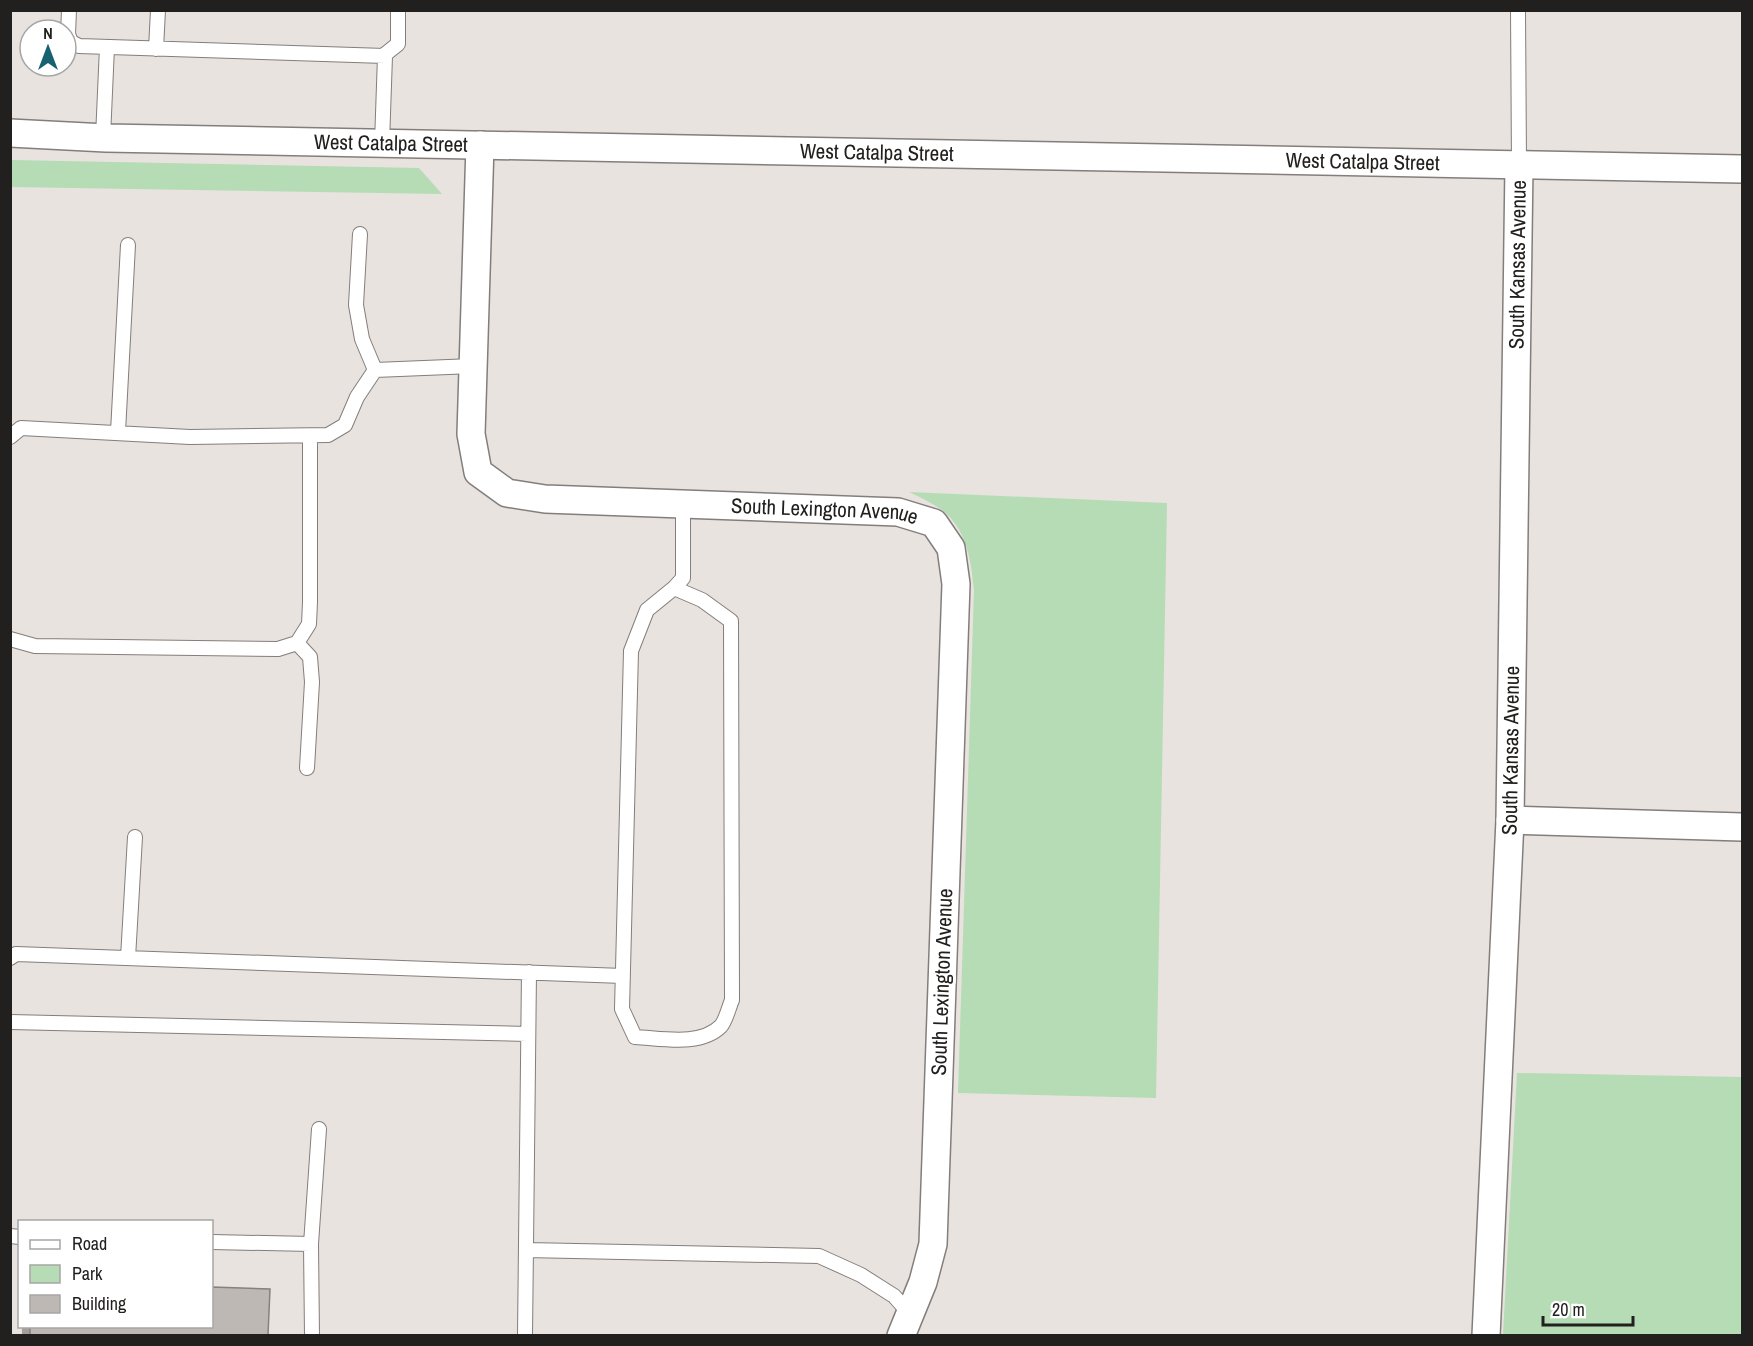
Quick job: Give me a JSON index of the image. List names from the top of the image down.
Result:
{
  "streets": {
    "street": ["West Catalpa Street", "South Kansas Avenue", "South Lexington Avenue"]
  },
  "crossings": [
    ["West Catalpa Street", "South Kansas Avenue"],
    ["West Catalpa Street", "South Lexington Avenue"]
  ],
  "legend": ["Road", "Park", "Building"],
  "scale_bar": "20 m",
  "north": "top"
}
